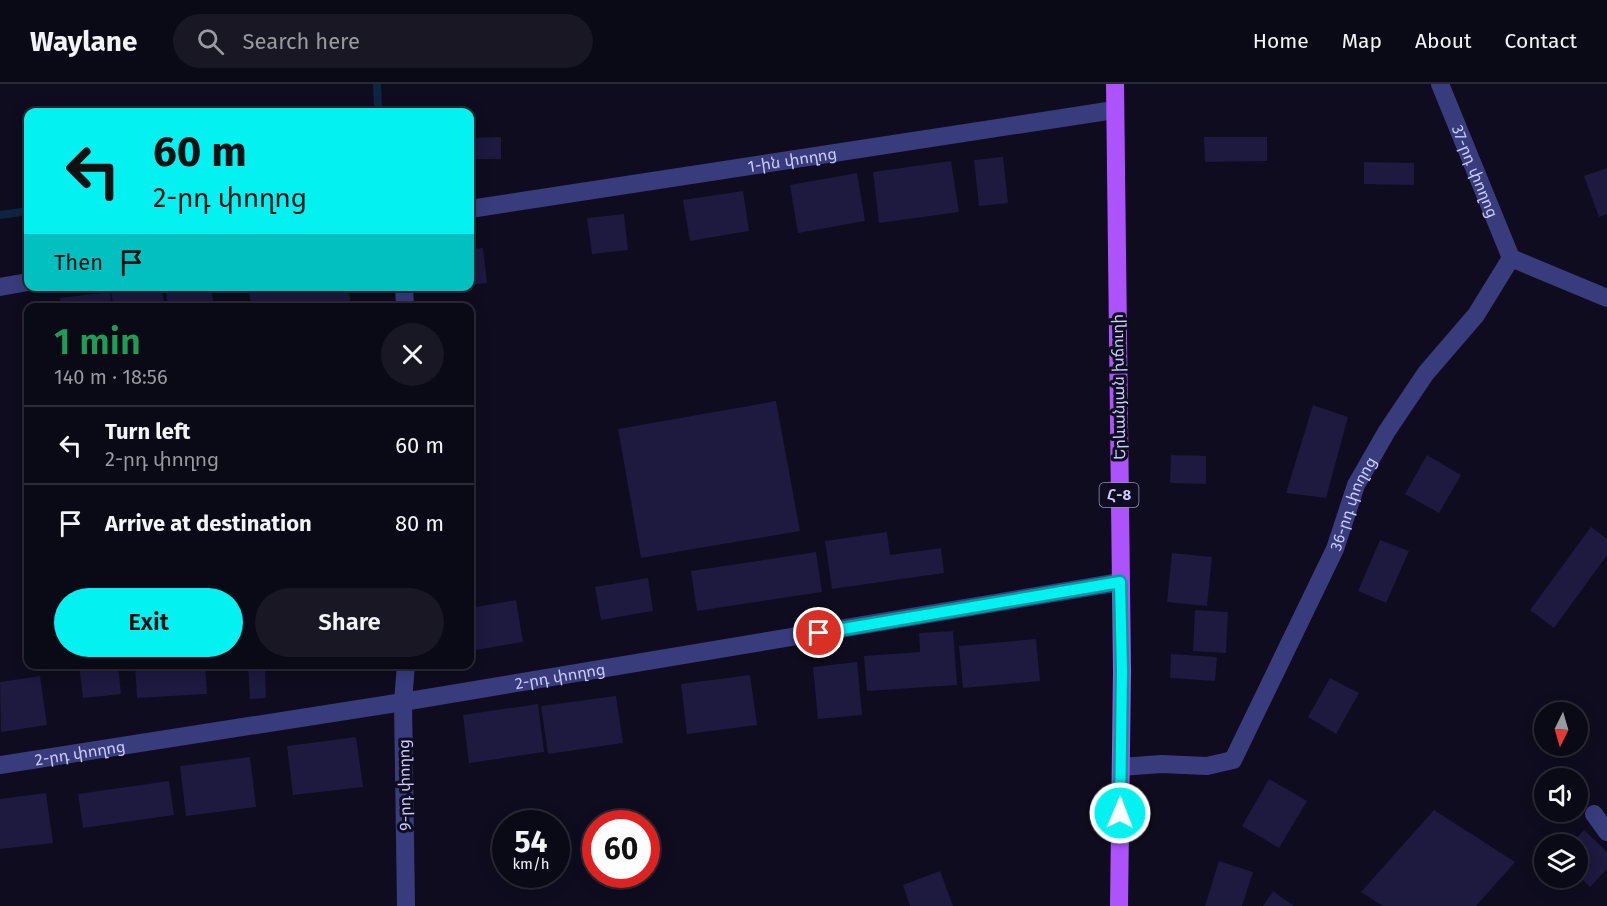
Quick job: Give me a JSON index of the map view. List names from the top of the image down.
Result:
{
  "streets": {
    "main road": ["Երևանյան խճուղի", "Հ-8"],
    "street": [
      "1-ին փողոց",
      "37-րդ փողոց",
      "36-րդ փողոց",
      "2-րդ փողոց",
      "9-րդ փողոց"
    ]
  },
  "crossings": [
    ["1-ին փողոց", "Երևանյան խճուղի"],
    ["37-րդ փողոց", "36-րդ փողոց"],
    ["Երևանյան խճուղի", "36-րդ փողոց"],
    ["Երևանյան խճուղի", "2-րդ փողոց"],
    ["2-րդ փողոց", "9-րդ փողոց"]
  ],
  "north": "bottom",
  "page": {
    "header": "Waylane",
    "search": "Search here",
    "nav": [
      "Home",
      "Map",
      "About",
      "Contact"
    ],
    "turn": ["60 m", "2-րդ փողոց"],
    "then": "Then",
    "heading": ["1 min", "140 m · 18:56"],
    "list": [
      {
        "name": "Turn left",
        "note": "2-րդ փողոց",
        "value": "60 m"
      },
      {
        "name": "Arrive at destination",
        "value": "80 m"
      }
    ],
    "buttons": ["Exit", "Share"],
    "speed": "54 km/h",
    "limit": "60"
  }
}
